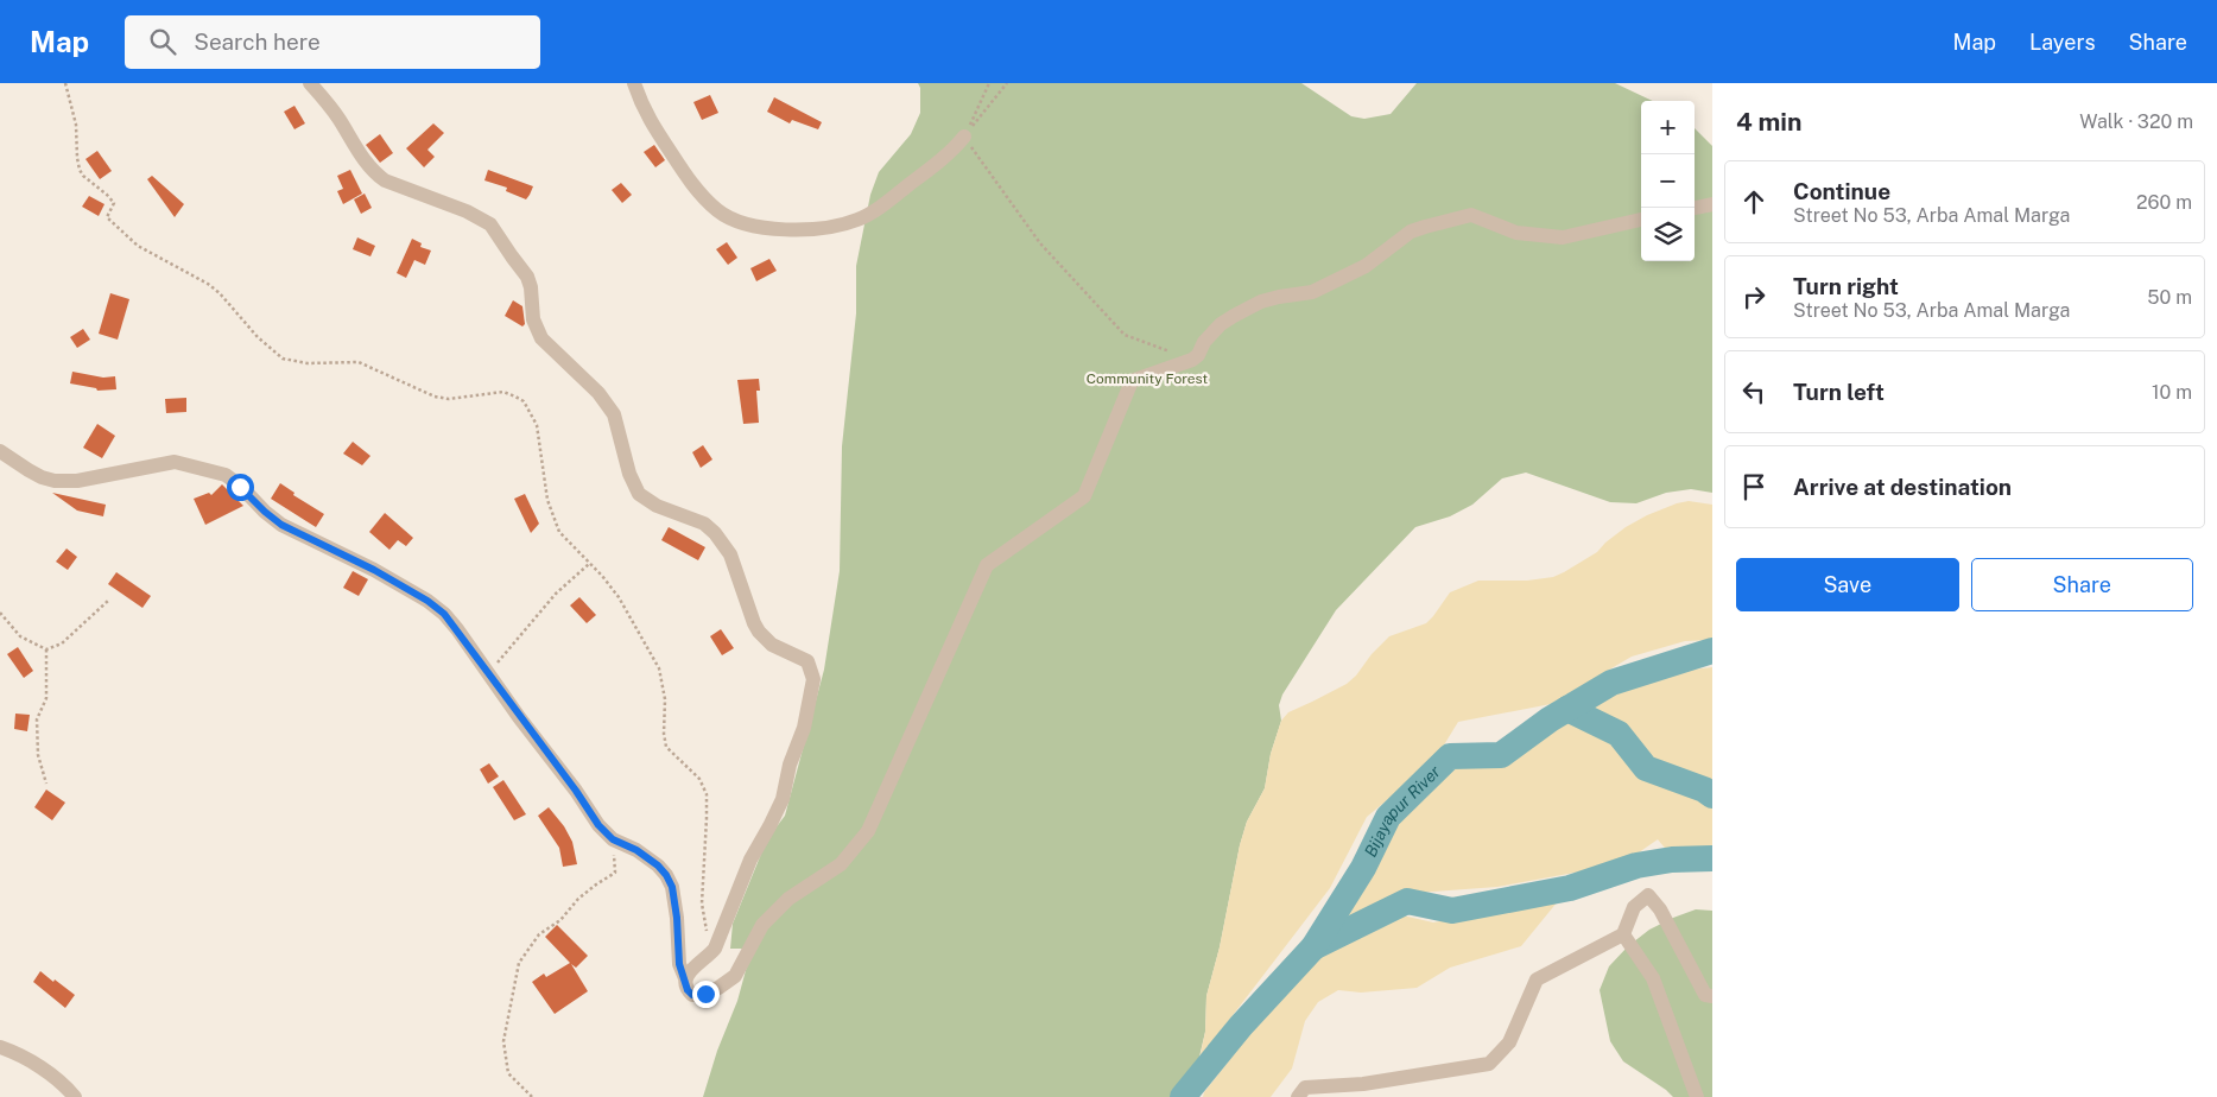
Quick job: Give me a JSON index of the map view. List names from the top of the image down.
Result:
{
  "water": ["Bijayapur River"],
  "parks": ["Community Forest"],
  "page": {
    "header": "Map",
    "search": "Search here",
    "nav": ["Map", "Layers", "Share"],
    "heading": ["4 min", "Walk · 320 m"],
    "map_buttons": ["+", "−"],
    "list": [
      ["Continue", "Street No 53, Arba Amal Marga", "260 m"],
      ["Turn right", "Street No 53, Arba Amal Marga", "50 m"],
      ["Turn left", "10 m"],
      "Arrive at destination"
    ],
    "buttons": ["Save", "Share"]
  }
}
